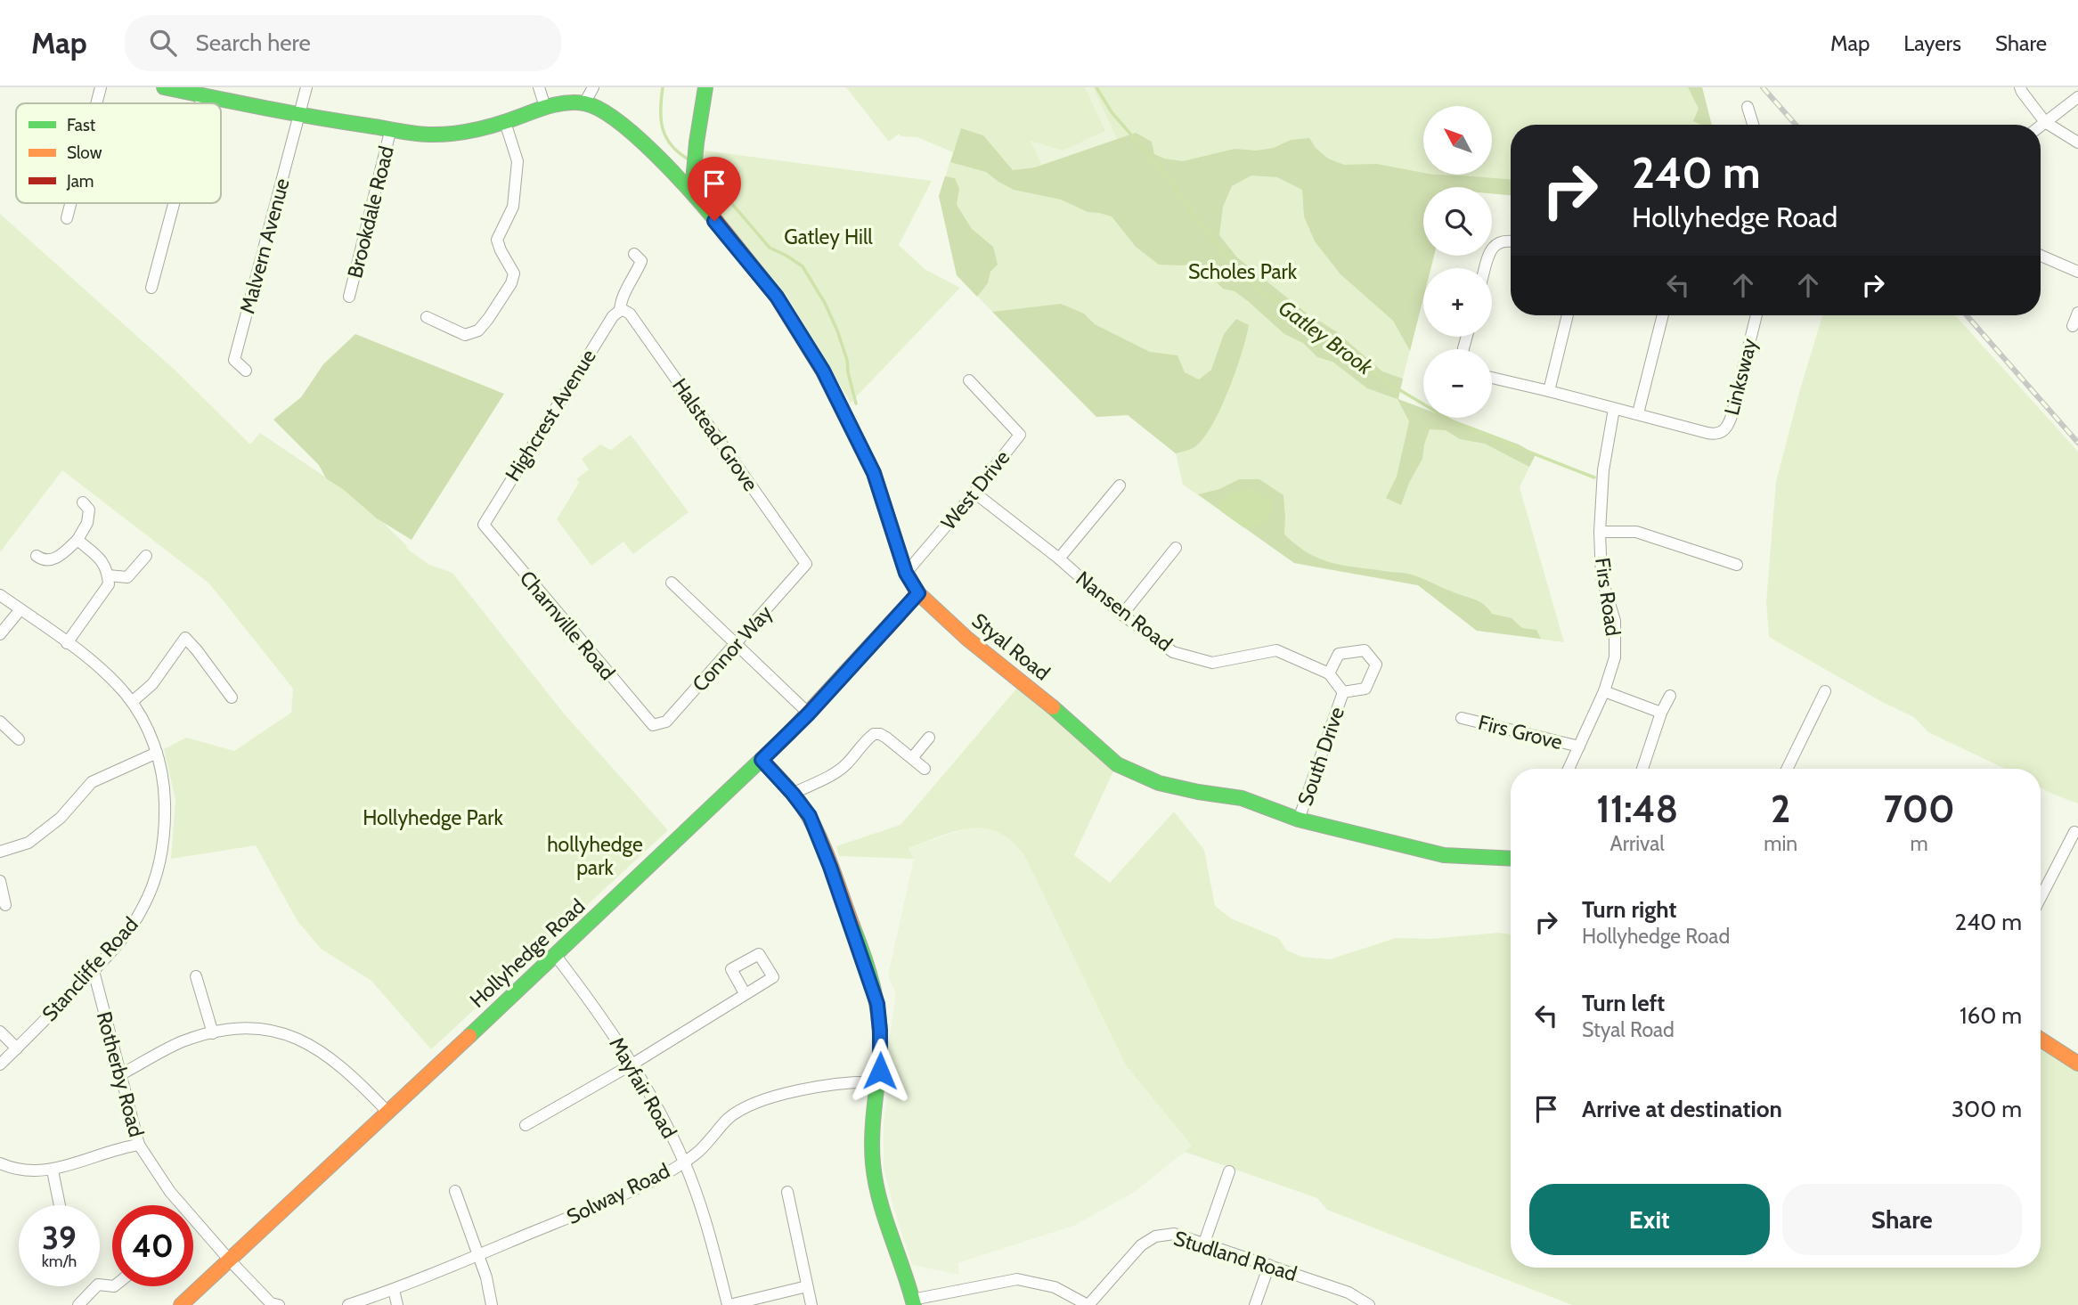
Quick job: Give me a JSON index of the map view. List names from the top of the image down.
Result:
{
  "streets": {
    "main road": ["Styal Road", "Hollyhedge Road"],
    "street": [
      "Brookdale Road",
      "Malvern Avenue",
      "Linksway",
      "Highcrest Avenue",
      "Halstead Grove",
      "West Drive",
      "Firs Road",
      "Nansen Road",
      "Charnville Road",
      "Connor Way",
      "Firs Grove",
      "South Drive",
      "Stancliffe Road",
      "Rotherby Road",
      "Mayfair Road",
      "Solway Road",
      "Studland Road"
    ]
  },
  "crossings": [
    ["Linksway", "Firs Road"],
    ["Highcrest Avenue", "Halstead Grove"],
    ["Highcrest Avenue", "Charnville Road"],
    ["Halstead Grove", "Connor Way"],
    ["West Drive", "Nansen Road"],
    ["West Drive", "Styal Road"],
    ["Firs Road", "Firs Grove"],
    ["Nansen Road", "South Drive"],
    ["Charnville Road", "Connor Way"],
    ["Styal Road", "South Drive"],
    ["Styal Road", "Hollyhedge Road"],
    ["Hollyhedge Road", "Rotherby Road"],
    ["Hollyhedge Road", "Mayfair Road"],
    ["Stancliffe Road", "Rotherby Road"],
    ["Mayfair Road", "Solway Road"]
  ],
  "water": ["Gatley Brook"],
  "parks": [
    "Gatley Hill",
    "Scholes Park",
    "Hollyhedge Park",
    "hollyhedge park"
  ],
  "legend": ["Fast", "Slow", "Jam"],
  "north": "top left",
  "page": {
    "header": "Map",
    "search": "Search here",
    "nav": ["Map", "Layers", "Share"],
    "map_buttons": ["+", "−"],
    "turn": ["240 m", "Hollyhedge Road"],
    "eta": [
      "11:48",
      "Arrival",
      "2",
      "min",
      "700",
      "m"
    ],
    "list": [
      {
        "name": "Turn right",
        "note": "Hollyhedge Road",
        "value": "240 m"
      },
      {
        "name": "Turn left",
        "note": "Styal Road",
        "value": "160 m"
      },
      {
        "name": "Arrive at destination",
        "value": "300 m"
      }
    ],
    "buttons": ["Exit", "Share"],
    "speed": "39 km/h",
    "limit": "40"
  }
}
